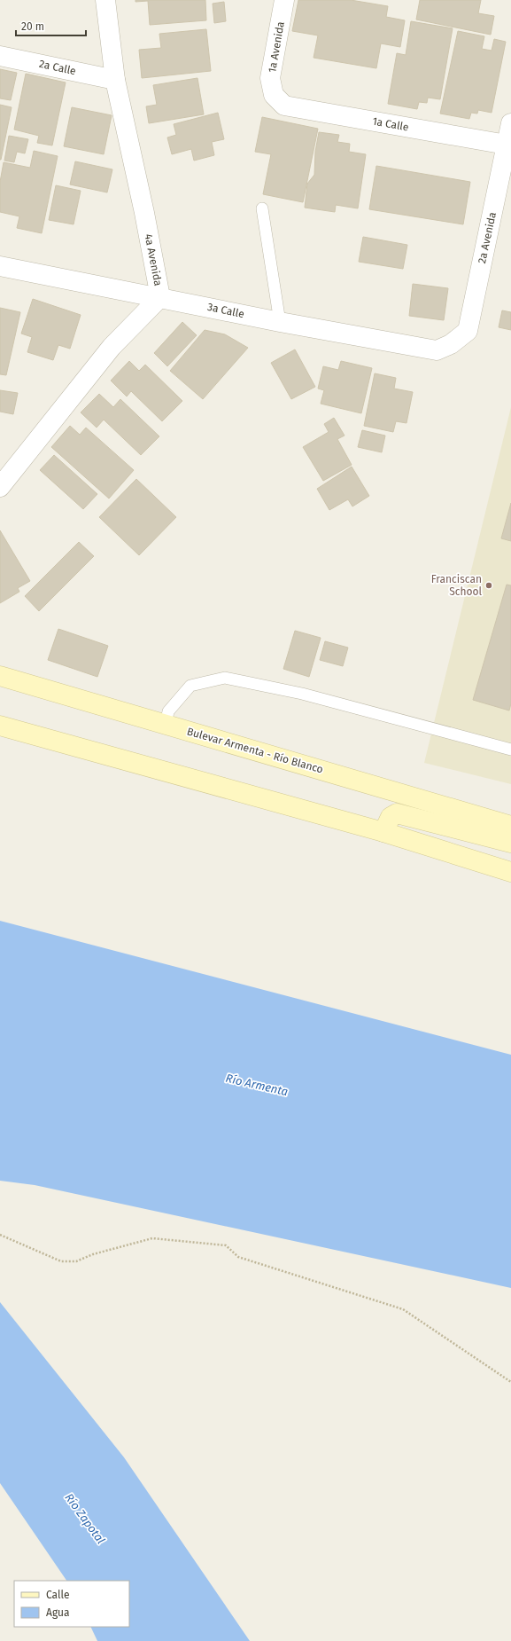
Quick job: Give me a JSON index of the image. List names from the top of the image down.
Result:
{
  "streets": {
    "main road": ["Bulevar Armenta - Río Blanco"],
    "street": [
      "1a Avenida",
      "2a Calle",
      "1a Calle",
      "2a Avenida",
      "4a Avenida",
      "3a Calle"
    ]
  },
  "crossings": [
    ["1a Avenida", "1a Calle"],
    ["2a Calle", "4a Avenida"],
    ["1a Calle", "2a Avenida"],
    ["2a Avenida", "3a Calle"],
    ["4a Avenida", "3a Calle"]
  ],
  "water": ["Río Armenta", "Río Zapotal"],
  "places": ["Franciscan School"],
  "legend": ["Calle", "Agua"],
  "scale_bar": "20 m"
}
